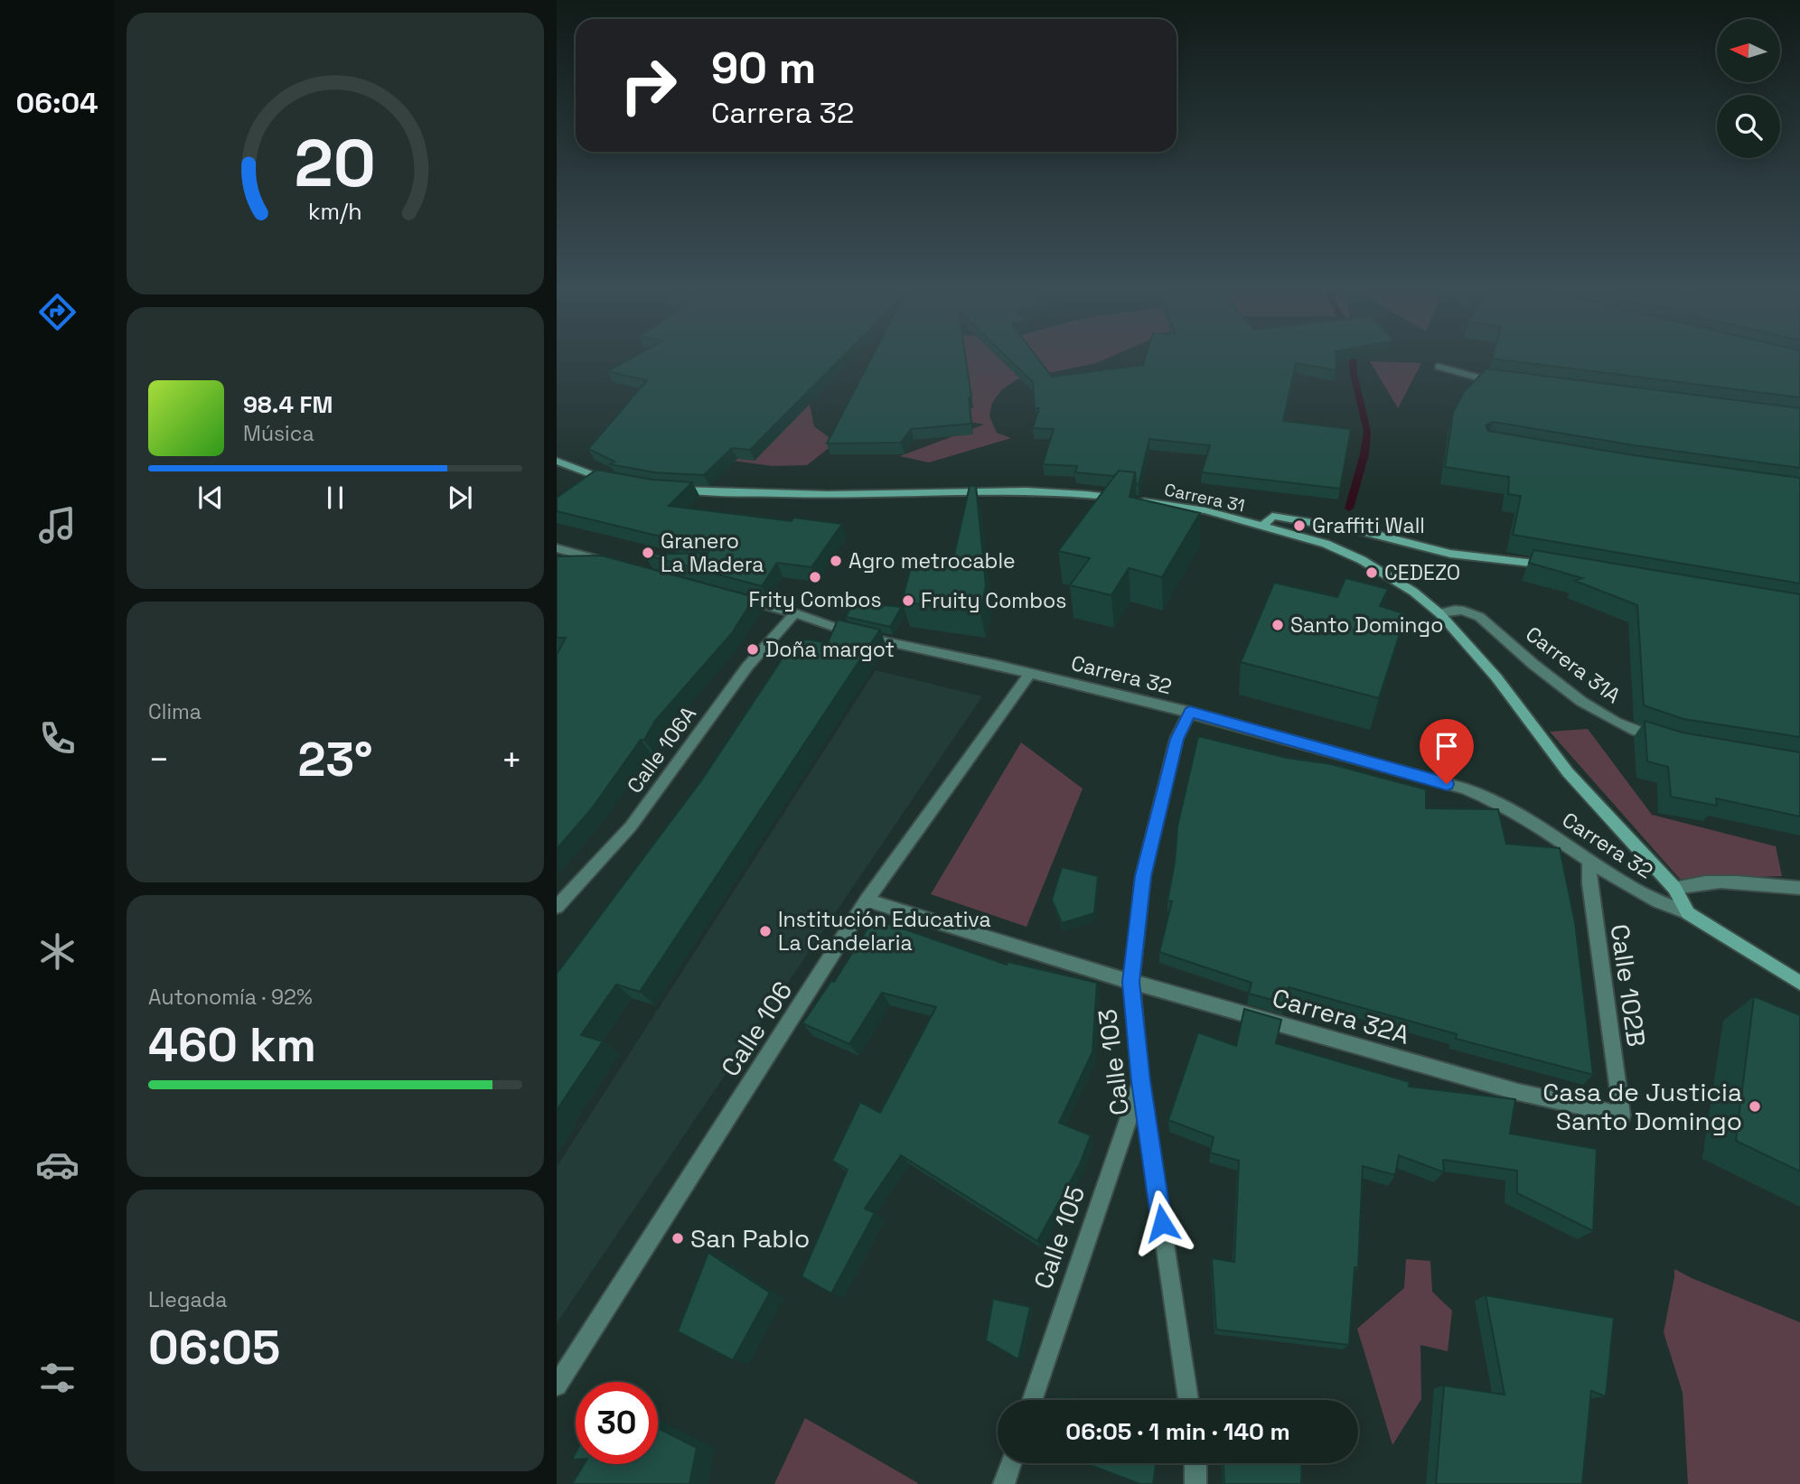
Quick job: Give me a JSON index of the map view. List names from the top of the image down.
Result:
{
  "streets": {
    "street": [
      "Carrera 31",
      "Carrera 31A",
      "Carrera 32",
      "Calle 106A",
      "Calle 102B",
      "Carrera 32A",
      "Calle 106",
      "Calle 103",
      "Calle 105"
    ]
  },
  "crossings": [
    ["Carrera 32", "Calle 106A"],
    ["Carrera 32", "Calle 102B"],
    ["Carrera 32", "Calle 106"],
    ["Carrera 32", "Calle 103"],
    ["Calle 102B", "Carrera 32A"],
    ["Carrera 32A", "Calle 106"],
    ["Carrera 32A", "Calle 103"],
    ["Calle 103", "Calle 105"]
  ],
  "places": [
    "Graffiti Wall",
    "Granero La Madera",
    "Agro metrocable",
    "CEDEZO",
    "Frity Combos",
    "Fruity Combos",
    "Santo Domingo",
    "Doña margot",
    "Institución Educativa La Candelaria",
    "Casa de Justicia Santo Domingo",
    "San Pablo"
  ],
  "north": "left",
  "page": {
    "tabs": "06:04",
    "turn": ["90 m", "Carrera 32"],
    "song": ["98.4 FM", "Música"],
    "tile": [
      "Clima",
      ["Autonomía · 92%", "460 km"],
      ["Llegada", "06:05"]
    ],
    "heat": ["−", "23°", "+"],
    "limit": "30",
    "trip": "06:05 · 1 min · 140 m",
    "gauge": ["20", "km/h"]
  }
}
